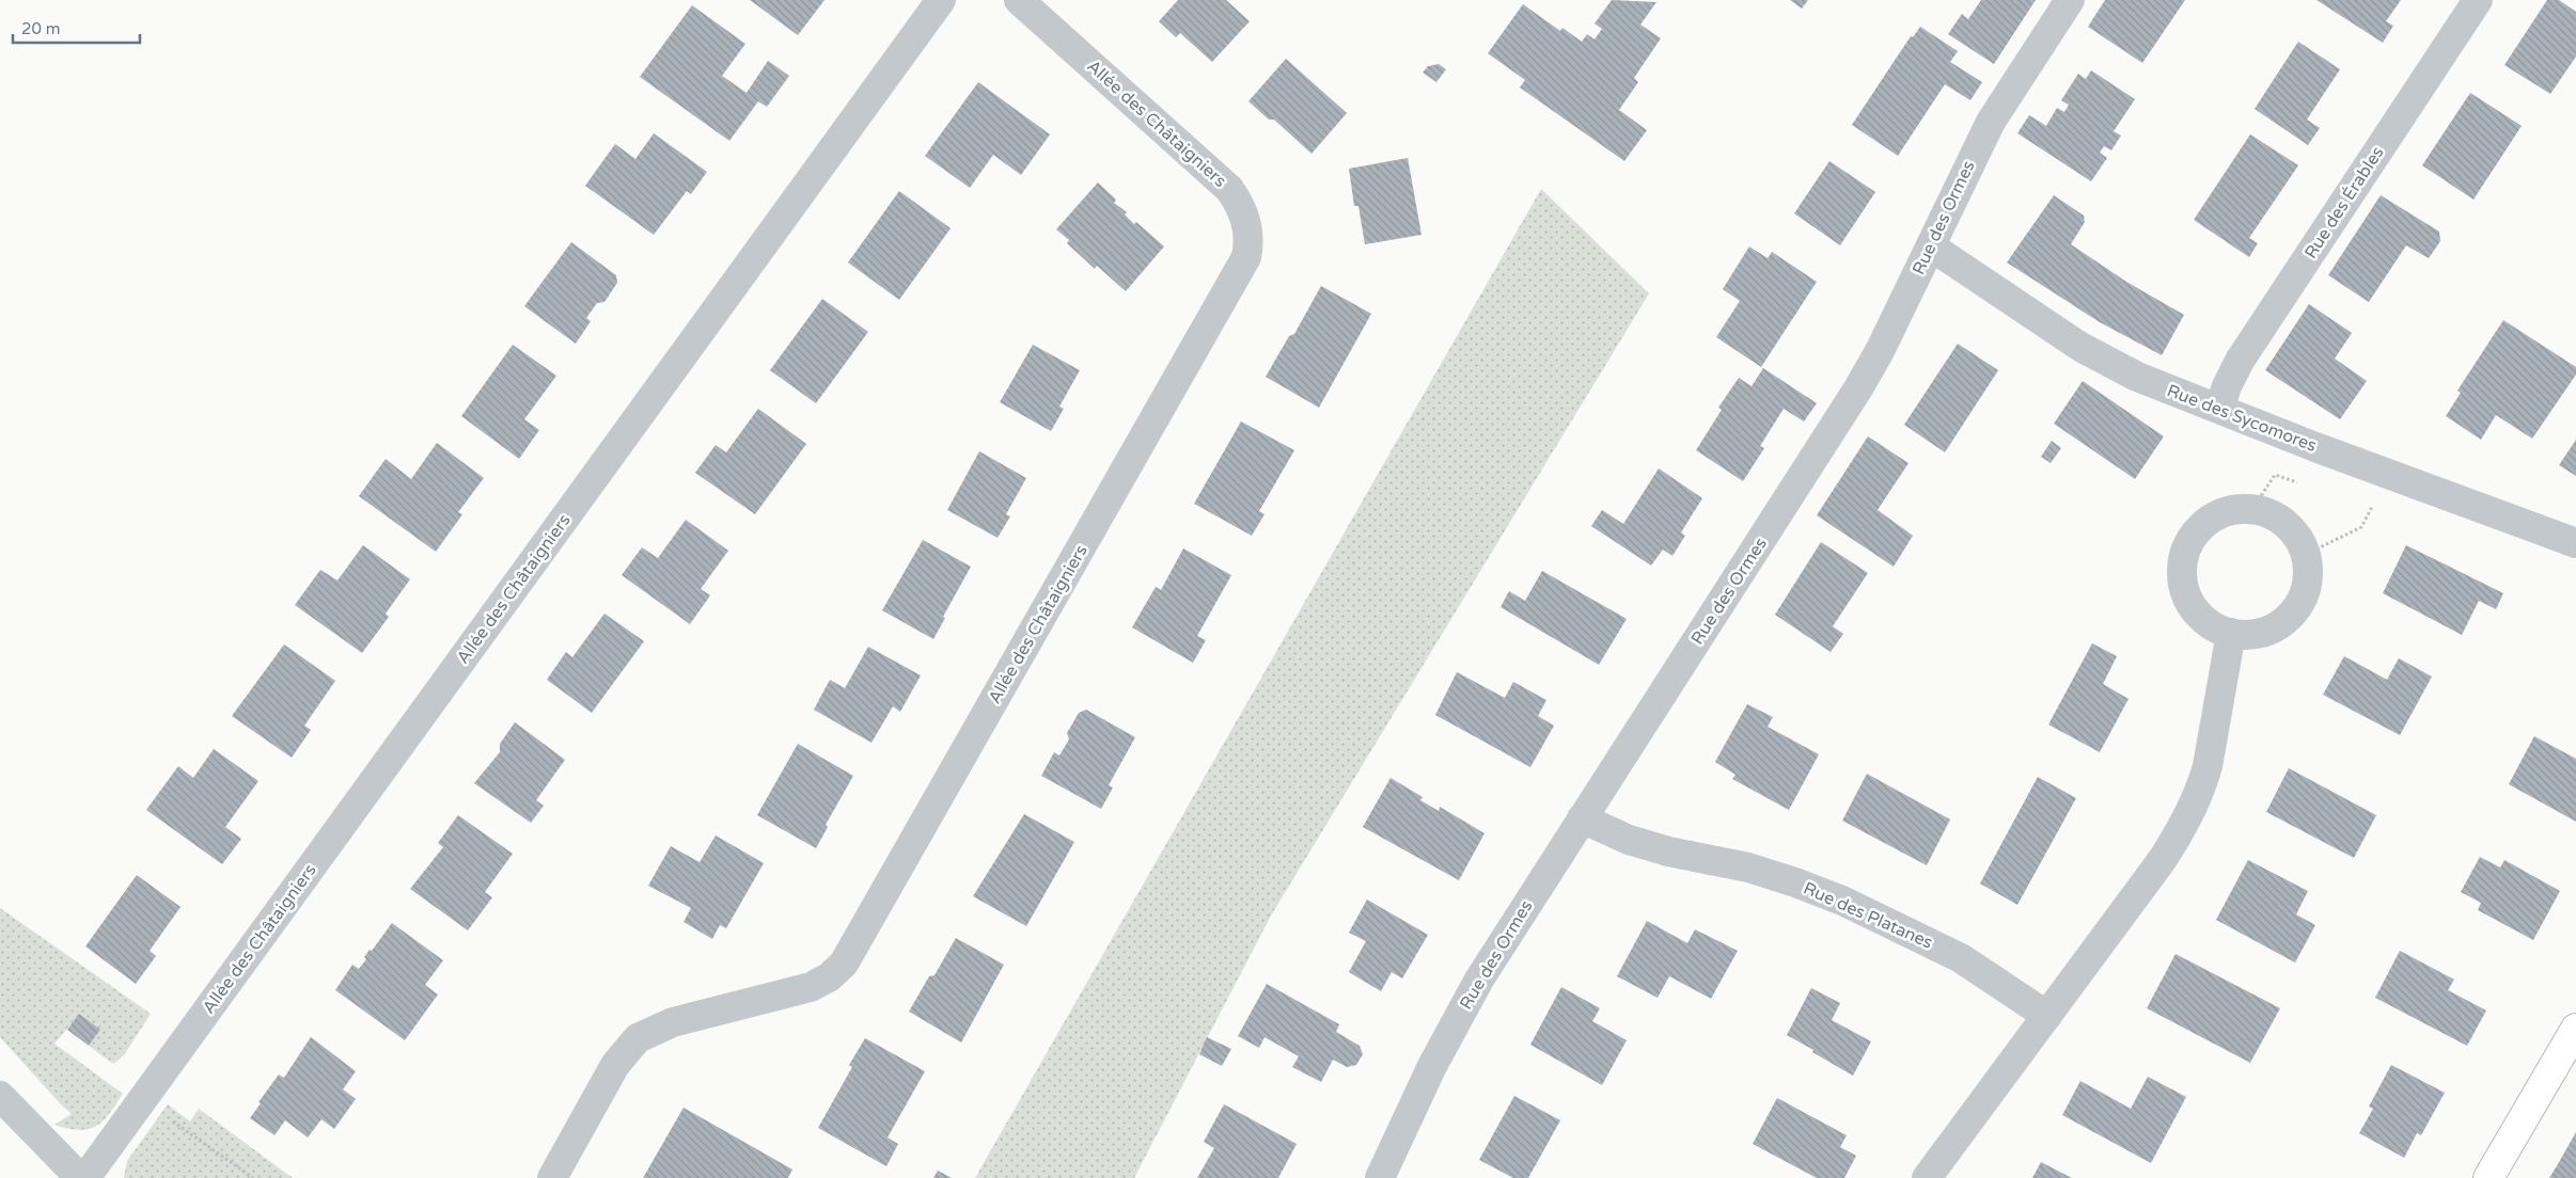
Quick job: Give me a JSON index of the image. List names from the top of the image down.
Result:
{
  "streets": {
    "street": [
      "Allée des Châtaigniers",
      "Rue des Érables",
      "Rue des Ormes",
      "Rue des Sycomores",
      "Rue des Platanes"
    ]
  },
  "crossings": [
    ["Rue des Érables", "Rue des Sycomores"],
    ["Rue des Ormes", "Rue des Sycomores"],
    ["Rue des Ormes", "Rue des Platanes"]
  ],
  "scale_bar": "20 m"
}
